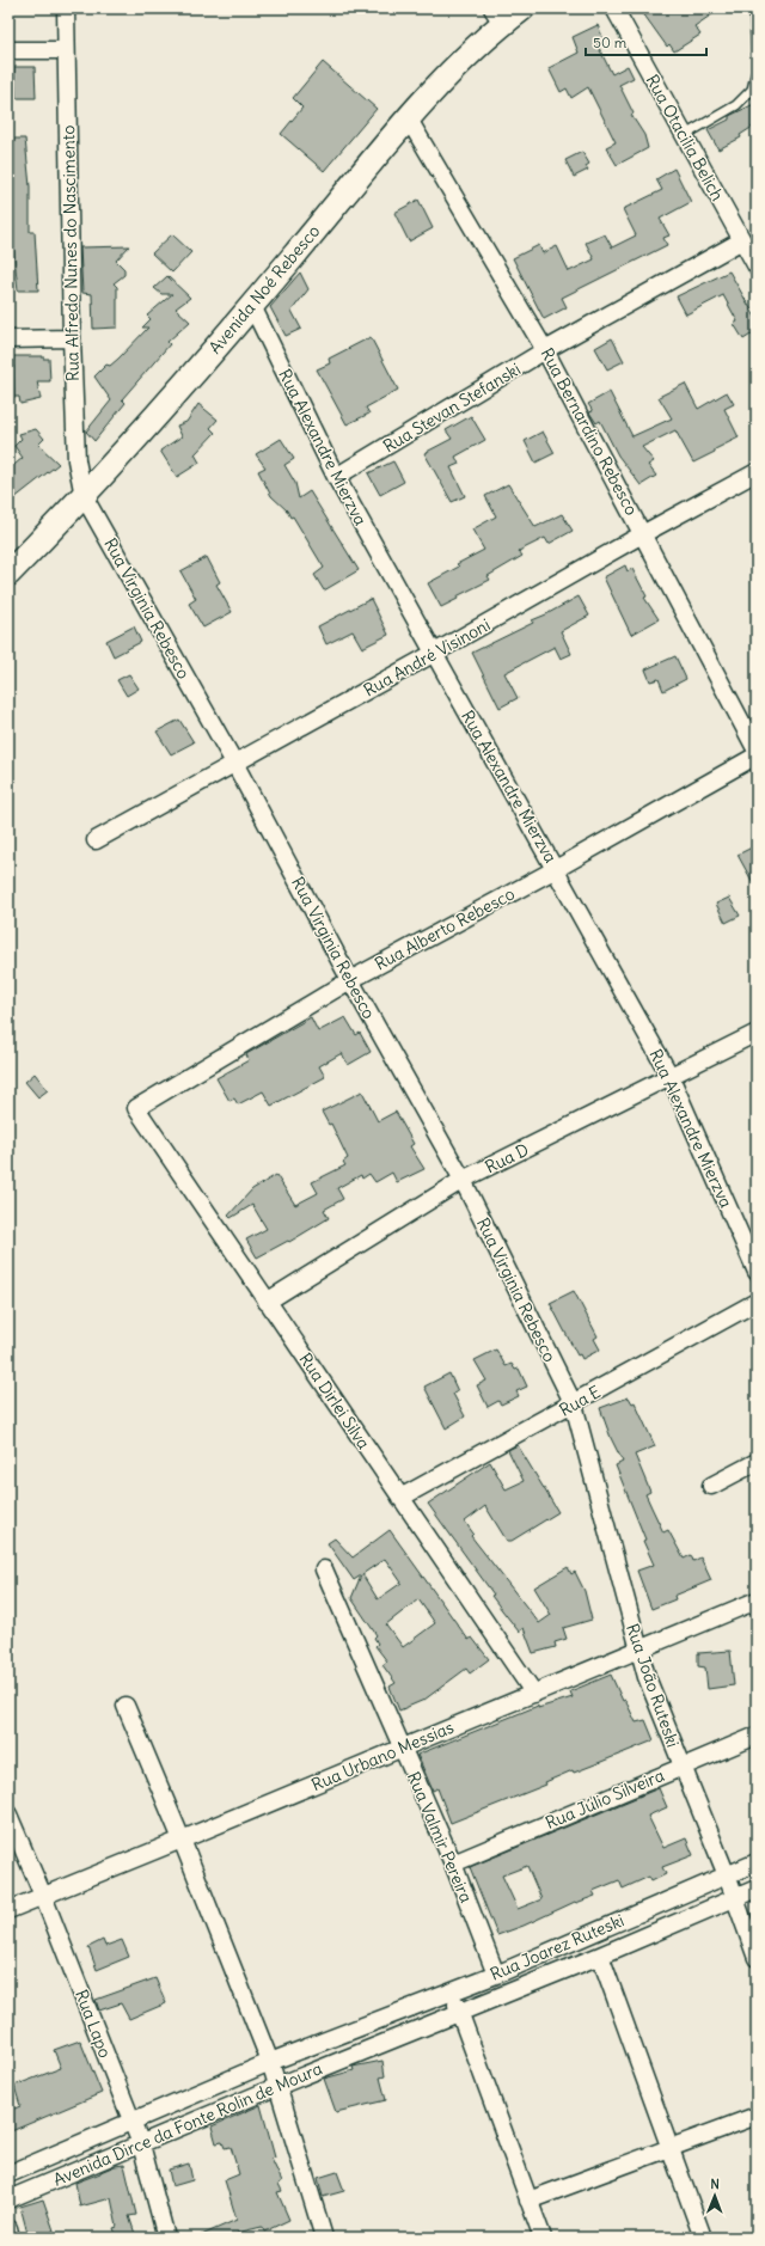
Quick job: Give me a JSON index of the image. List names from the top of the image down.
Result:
{
  "streets": {
    "main road": ["Avenida Noé Rebesco"],
    "street": [
      "Rua Otacilia Belich",
      "Rua Alfredo Nunes do Nascimento",
      "Rua Stevan Stefanski",
      "Rua Bernardino Rebesco",
      "Rua Alexandre Mierzva",
      "Rua Virginia Rebesco",
      "Rua André Visinoni",
      "Rua Alberto Rebesco",
      "Rua D",
      "Rua Dirlei Silva",
      "Rua E",
      "Rua João Ruteski",
      "Rua Urbano Messias",
      "Rua Júlio Silveira",
      "Rua Valmir Pereira",
      "Rua Joarez Ruteski",
      "Rua Lapo",
      "Avenida Dirce da Fonte Rolin de Moura"
    ]
  },
  "crossings": [
    ["Rua Otacilia Belich", "Rua Stevan Stefanski"],
    ["Rua Alfredo Nunes do Nascimento", "Avenida Noé Rebesco"],
    ["Rua Alfredo Nunes do Nascimento", "Rua Virginia Rebesco"],
    ["Avenida Noé Rebesco", "Rua Bernardino Rebesco"],
    ["Avenida Noé Rebesco", "Rua Alexandre Mierzva"],
    ["Avenida Noé Rebesco", "Rua Virginia Rebesco"],
    ["Rua Stevan Stefanski", "Rua Bernardino Rebesco"],
    ["Rua Stevan Stefanski", "Rua Alexandre Mierzva"],
    ["Rua Bernardino Rebesco", "Rua André Visinoni"],
    ["Rua Alexandre Mierzva", "Rua André Visinoni"],
    ["Rua Alexandre Mierzva", "Rua Alberto Rebesco"],
    ["Rua Alexandre Mierzva", "Rua D"],
    ["Rua Virginia Rebesco", "Rua André Visinoni"],
    ["Rua Virginia Rebesco", "Rua Alberto Rebesco"],
    ["Rua Virginia Rebesco", "Rua D"],
    ["Rua Virginia Rebesco", "Rua E"],
    ["Rua Virginia Rebesco", "Rua João Ruteski"],
    ["Rua Alberto Rebesco", "Rua Dirlei Silva"],
    ["Rua D", "Rua Dirlei Silva"],
    ["Rua Dirlei Silva", "Rua E"],
    ["Rua Dirlei Silva", "Rua Urbano Messias"],
    ["Rua E", "Rua João Ruteski"],
    ["Rua João Ruteski", "Rua Urbano Messias"],
    ["Rua João Ruteski", "Rua Júlio Silveira"],
    ["Rua João Ruteski", "Rua Joarez Ruteski"],
    ["Rua Urbano Messias", "Rua Valmir Pereira"],
    ["Rua Urbano Messias", "Rua Lapo"],
    ["Rua Júlio Silveira", "Rua Valmir Pereira"],
    ["Rua Valmir Pereira", "Rua Joarez Ruteski"],
    ["Rua Joarez Ruteski", "Avenida Dirce da Fonte Rolin de Moura"],
    ["Rua Lapo", "Avenida Dirce da Fonte Rolin de Moura"]
  ],
  "scale_bar": "50 m",
  "north": "top"
}
